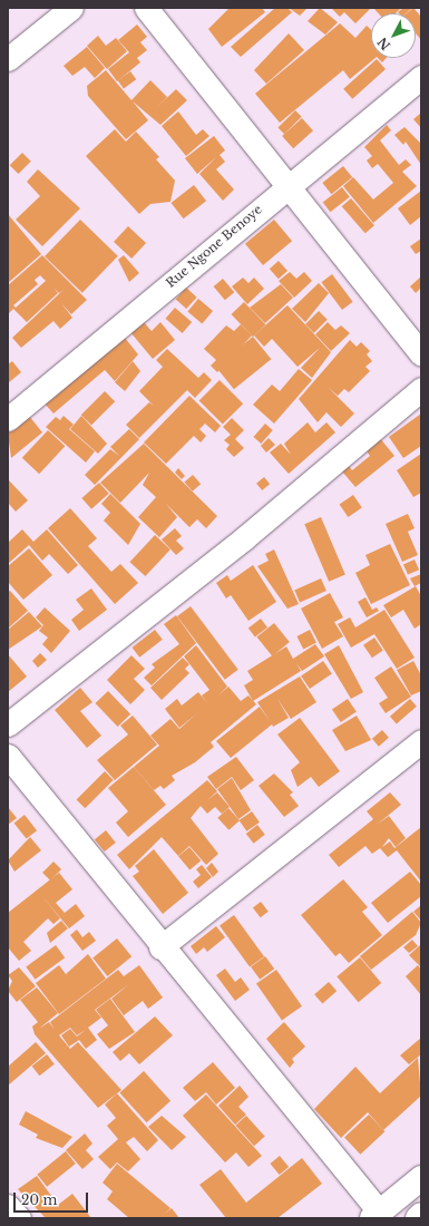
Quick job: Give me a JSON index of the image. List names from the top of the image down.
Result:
{
  "streets": {
    "street": ["Rue Ngone Benoye"]
  },
  "scale_bar": "20 m",
  "north": "bottom left"
}
